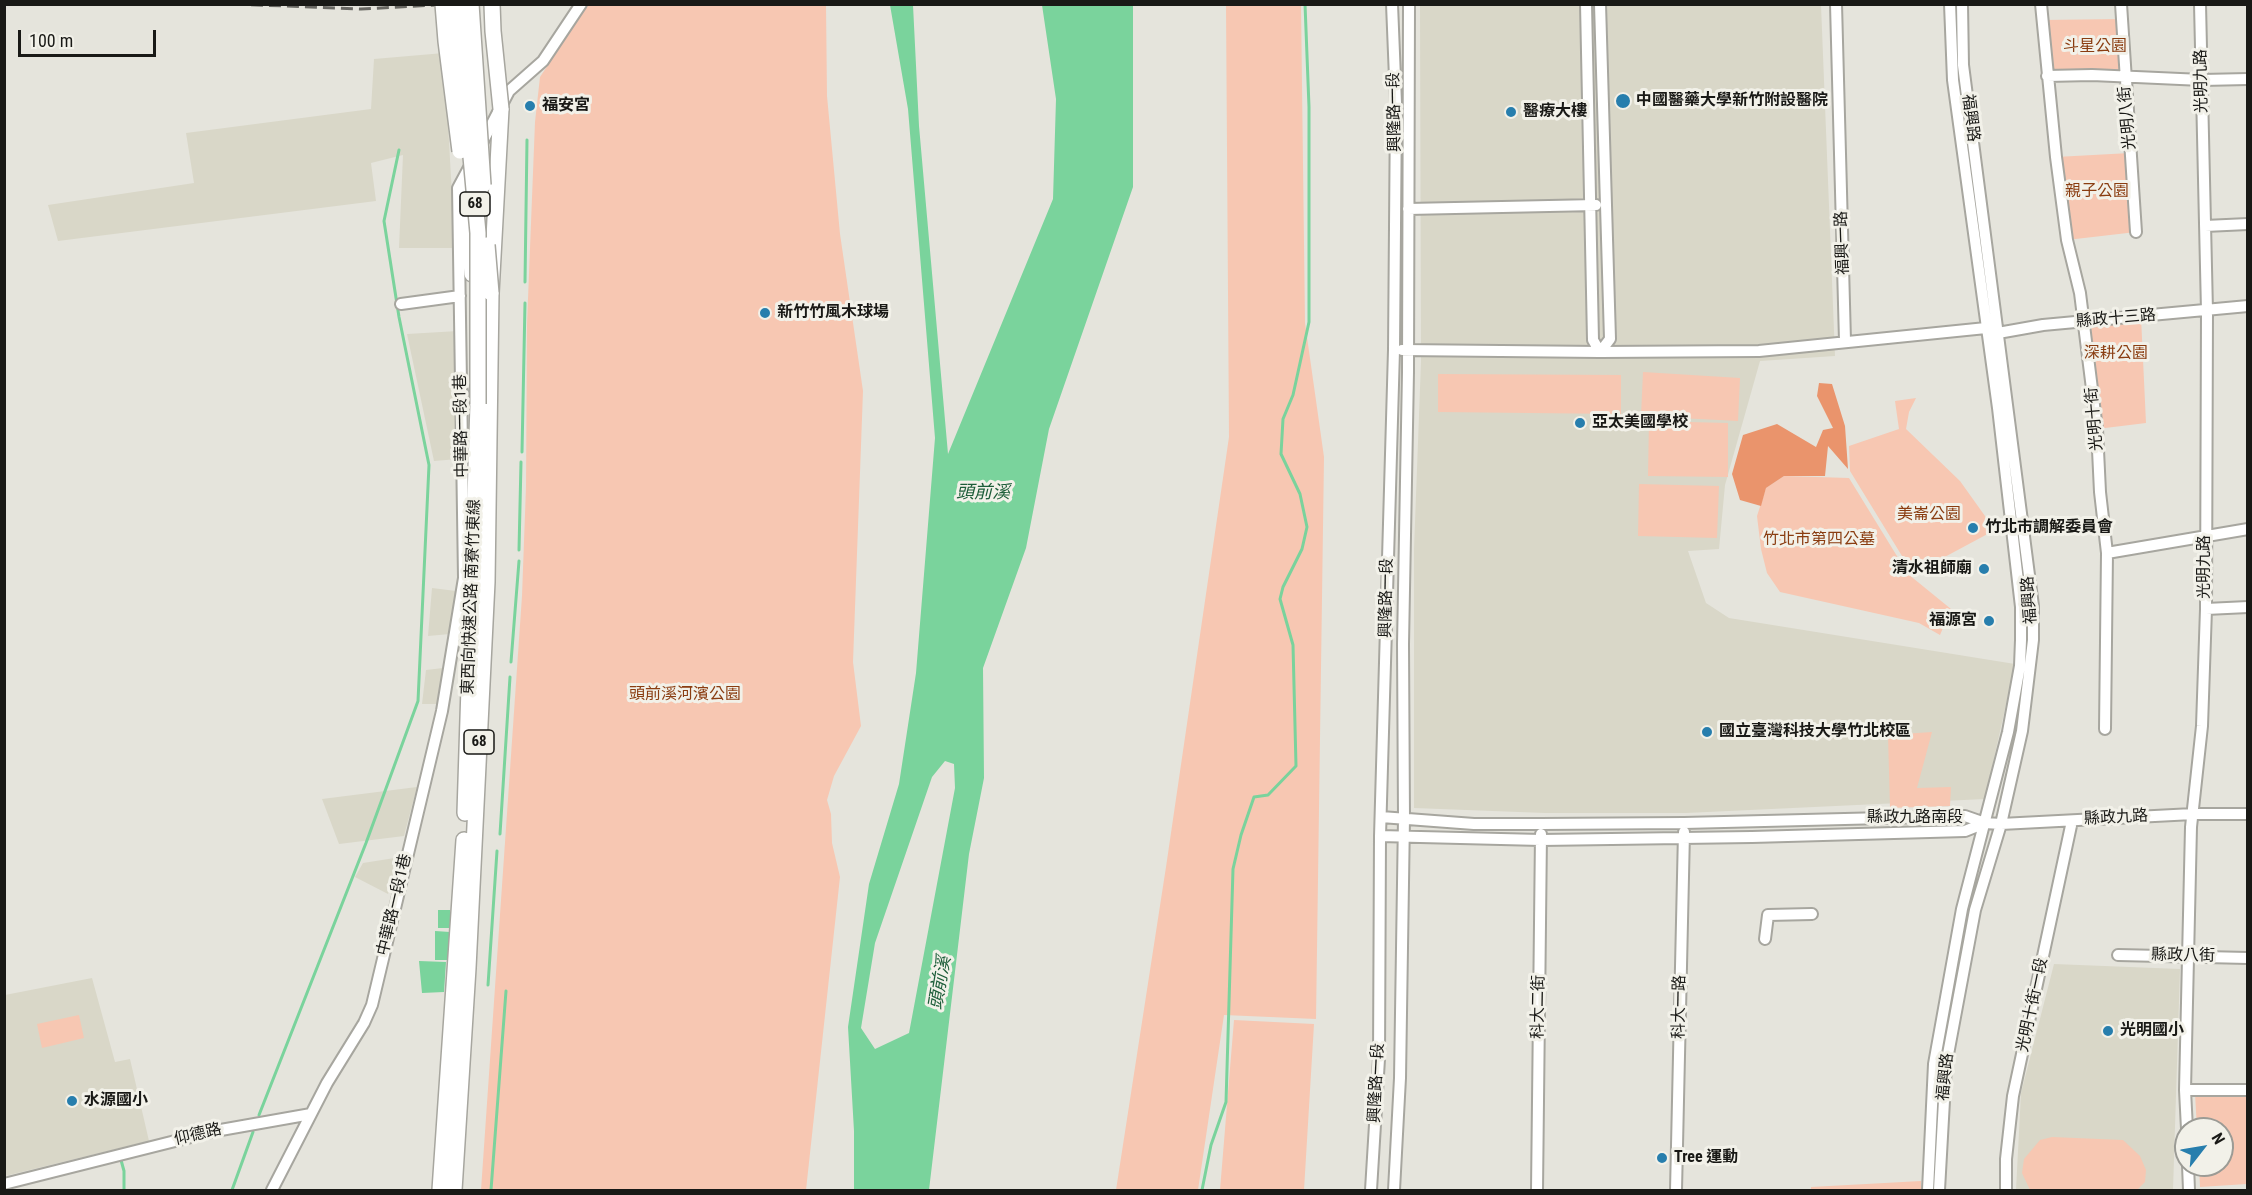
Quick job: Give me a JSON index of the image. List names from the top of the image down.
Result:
{
  "streets": {
    "highway": ["68", "東西向快速公路 南寮竹東線"],
    "street": [
      "光明九路",
      "興隆路一段",
      "福興路",
      "光明八街",
      "福興一路",
      "縣政十三路",
      "光明十街",
      "中華路一段1巷",
      "縣政九路南段",
      "縣政九路",
      "縣政八街",
      "光明十街一段",
      "科大二街",
      "科大一路",
      "仰德路"
    ]
  },
  "crossings": [
    ["光明九路", "縣政十三路"],
    ["光明九路", "縣政九路"],
    ["光明九路", "縣政八街"],
    ["興隆路一段", "縣政九路南段"],
    ["福興路", "縣政十三路"],
    ["福興路", "縣政九路南段"],
    ["福興路", "縣政九路"],
    ["縣政十三路", "光明十街"],
    ["中華路一段1巷", "仰德路"],
    ["縣政九路南段", "縣政九路"],
    ["縣政九路南段", "科大二街"],
    ["縣政九路南段", "科大一路"],
    ["縣政九路", "光明十街一段"]
  ],
  "water": ["頭前溪"],
  "parks": [
    "斗星公園",
    "親子公園",
    "深耕公園",
    "美崙公園",
    "竹北市第四公墓",
    "頭前溪河濱公園"
  ],
  "places": [
    "中國醫藥大學新竹附設醫院",
    "福安宮",
    "醫療大樓",
    "新竹竹風木球場",
    "亞太美國學校",
    "竹北市調解委員會",
    "清水祖師廟",
    "福源宮",
    "國立臺灣科技大學竹北校區",
    "光明國小",
    "水源國小",
    "Tree 運動"
  ],
  "scale_bar": "100 m",
  "north": "top right"
}
